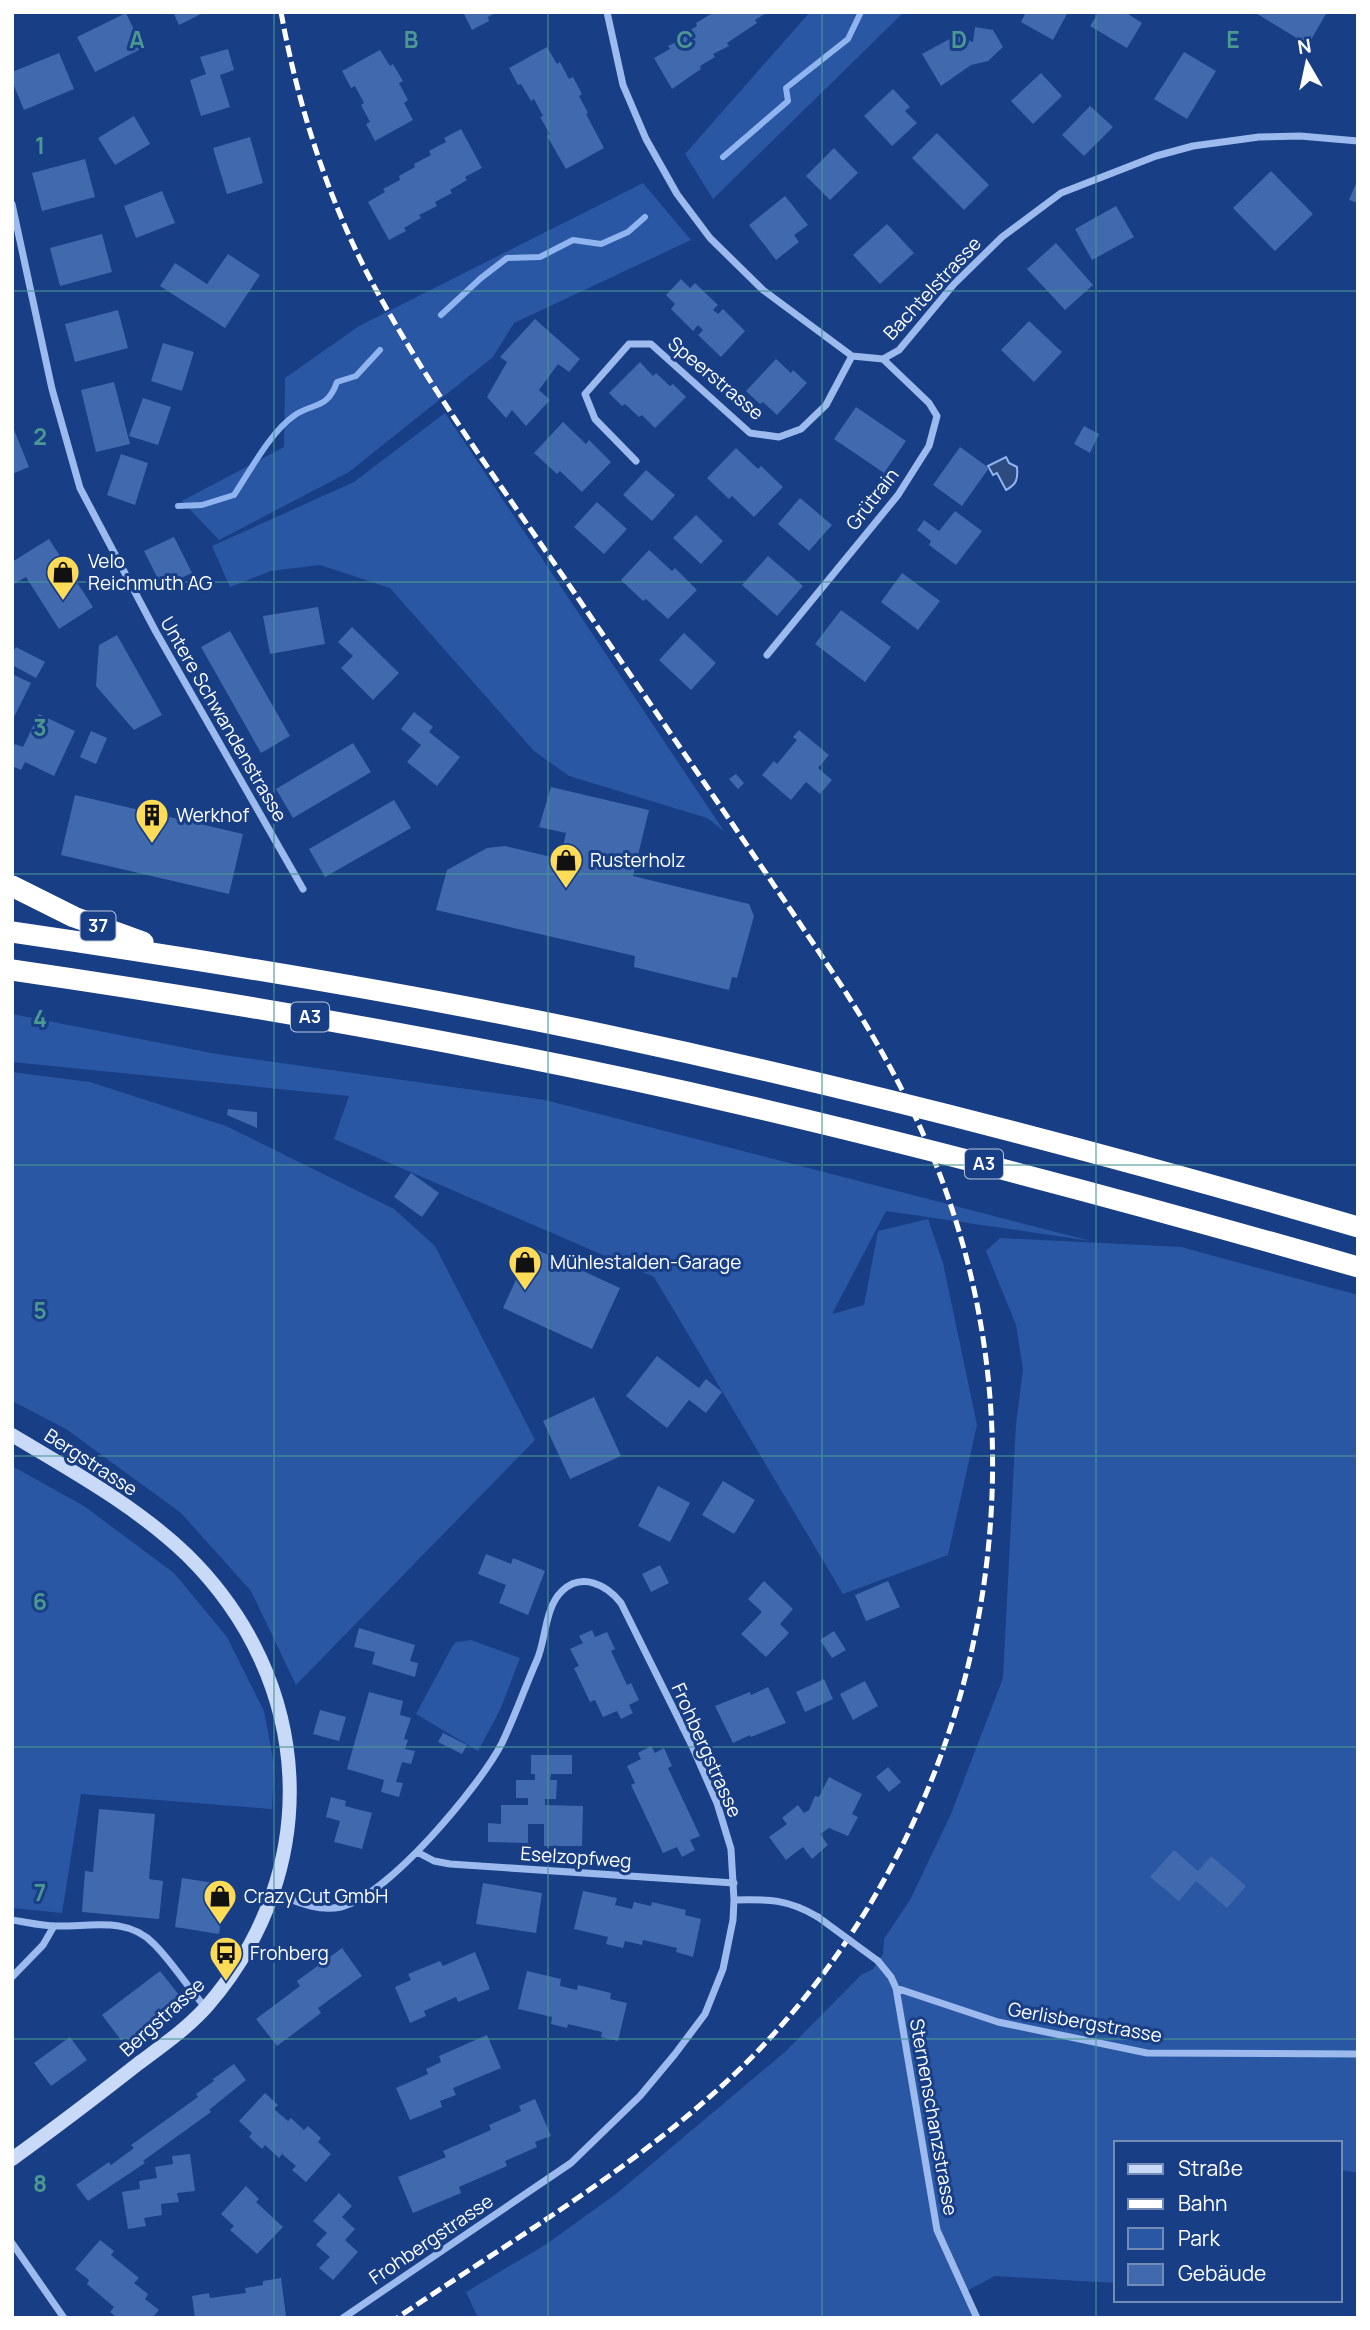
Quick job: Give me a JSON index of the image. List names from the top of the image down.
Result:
{
  "streets": {
    "highway": ["37", "A3"],
    "main road": ["Bergstrasse"],
    "street": [
      "Bachtelstrasse",
      "Speerstrasse",
      "Grütrain",
      "Untere Schwandenstrasse",
      "Frohbergstrasse",
      "Eselzopfweg",
      "Gerlisbergstrasse",
      "Sternenschanzstrasse"
    ]
  },
  "crossings": [
    ["Bachtelstrasse", "Grütrain"],
    ["37", "A3"],
    ["Bergstrasse", "Frohbergstrasse"],
    ["Frohbergstrasse", "Eselzopfweg"],
    ["Frohbergstrasse", "Sternenschanzstrasse"],
    ["Gerlisbergstrasse", "Sternenschanzstrasse"]
  ],
  "places": {
    "shop": [
      "Velo Reichmuth AG",
      "Rusterholz",
      "Mühlestalden-Garage",
      "Crazy Cut GmbH"
    ],
    "building": ["Werkhof"],
    "bus stop": ["Frohberg"]
  },
  "legend": [
    "Straße",
    "Bahn",
    "Park",
    "Gebäude"
  ],
  "north": "top",
  "grid": {
    "columns": [
      "A",
      "B",
      "C",
      "D",
      "E"
    ],
    "rows": [
      "1",
      "2",
      "3",
      "4",
      "5",
      "6",
      "7",
      "8"
    ]
  }
}
